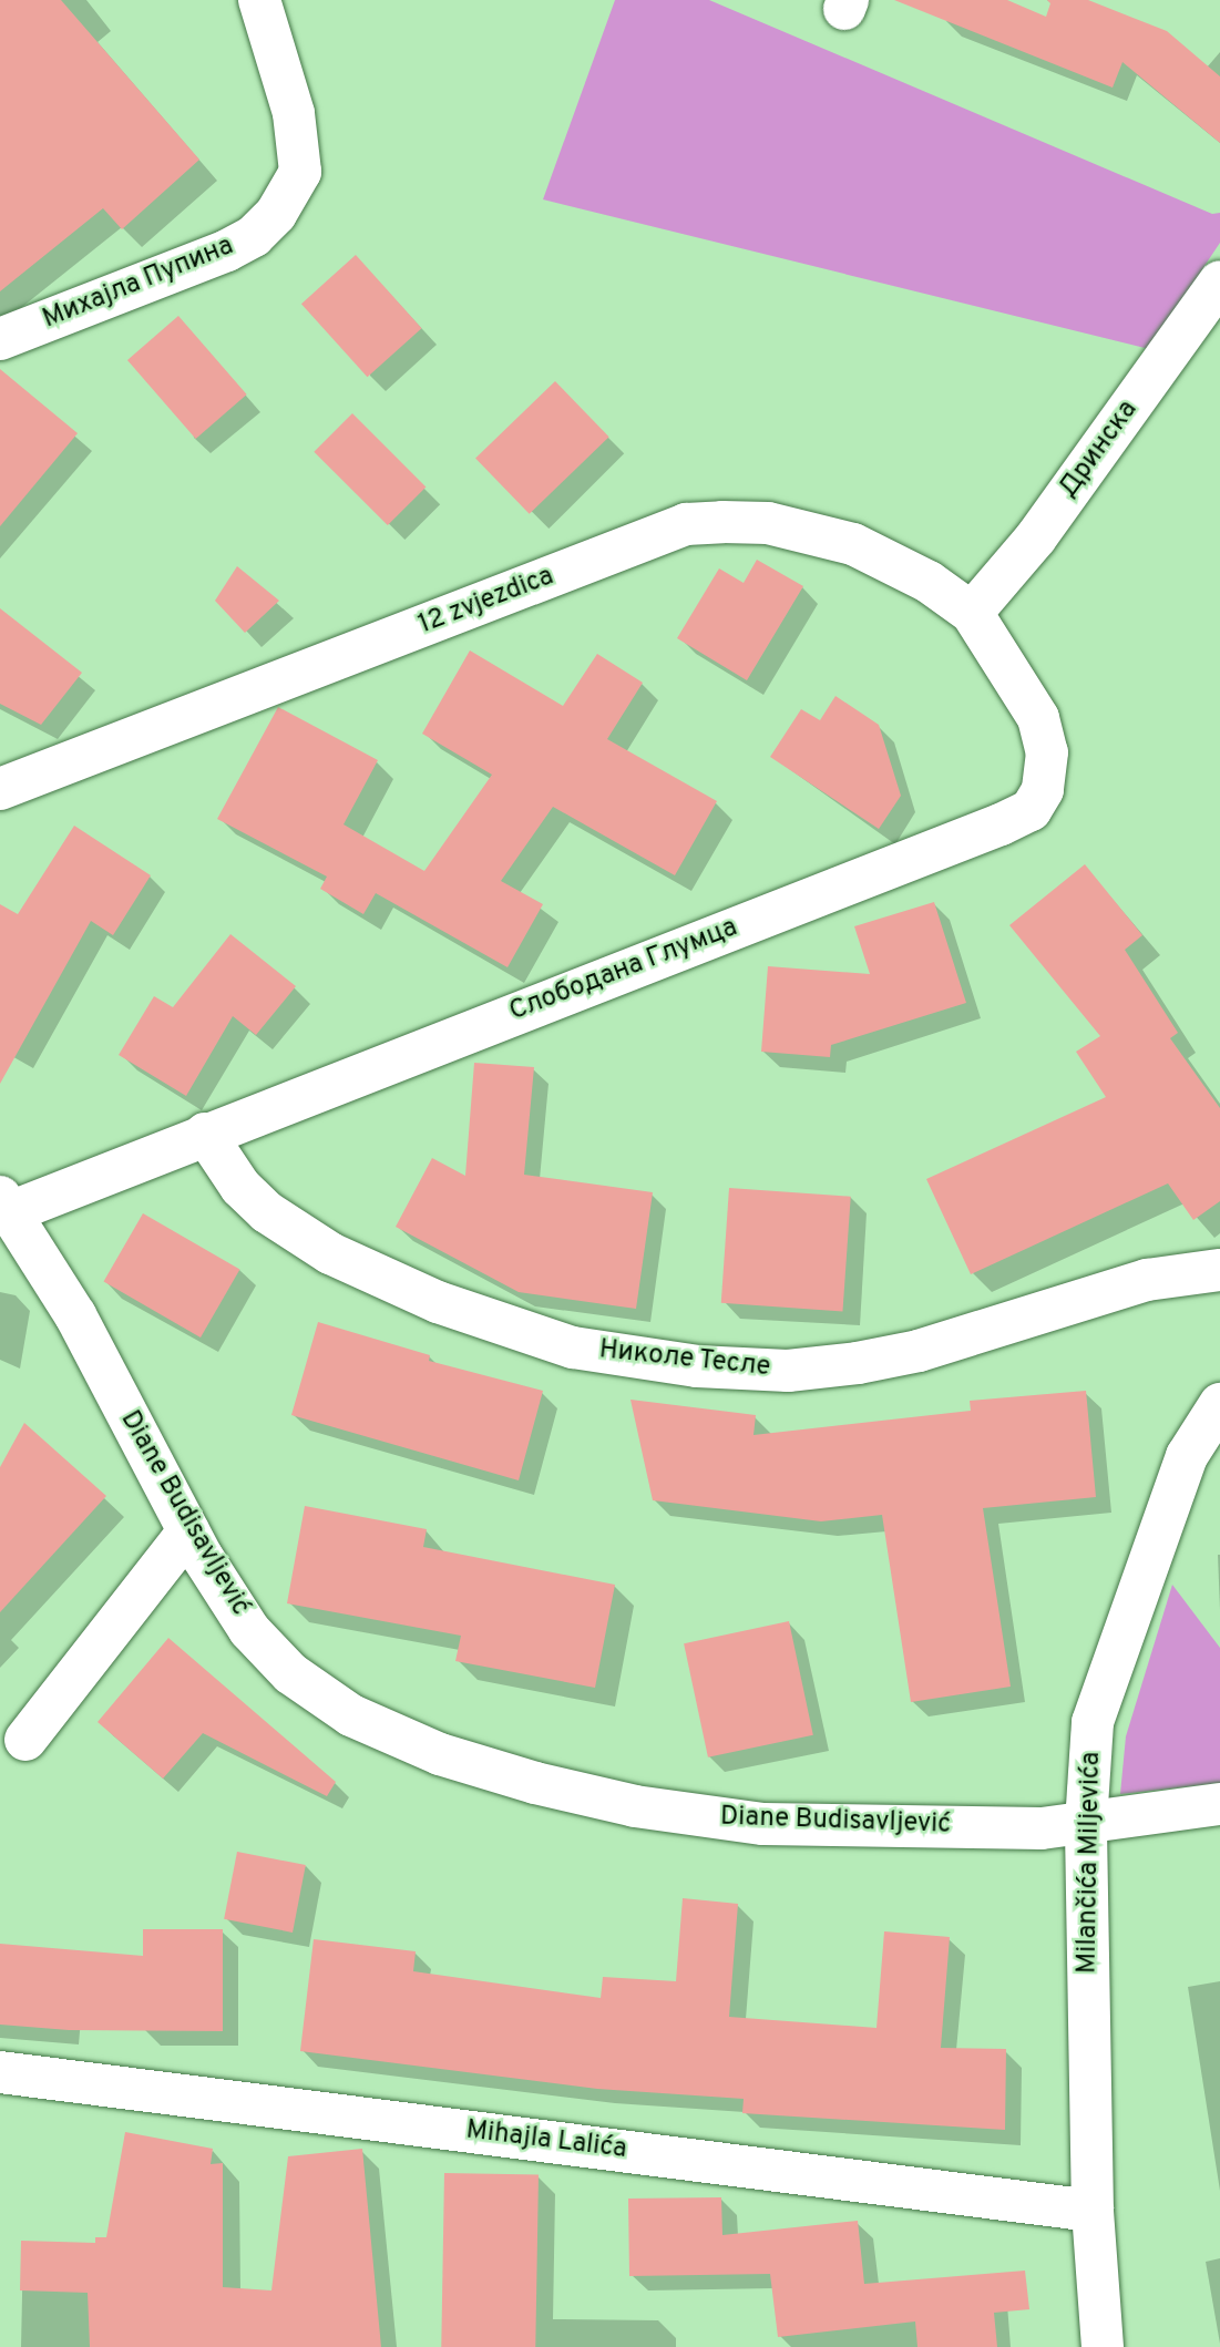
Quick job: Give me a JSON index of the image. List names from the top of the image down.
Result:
{
  "streets": {
    "street": [
      "Михајла Пупина",
      "Дринска",
      "12 zvjezdica",
      "Слободана Глумца",
      "Николе Тесле",
      "Diane Budisavljević",
      "Milančića Miljevića",
      "Mihajla Lalića"
    ]
  },
  "crossings": [
    ["Дринска", "12 zvjezdica"],
    ["Дринска", "Слободана Глумца"],
    ["12 zvjezdica", "Слободана Глумца"],
    ["Слободана Глумца", "Николе Тесле"],
    ["Слободана Глумца", "Diane Budisavljević"],
    ["Diane Budisavljević", "Milančića Miljevića"],
    ["Milančića Miljevića", "Mihajla Lalića"]
  ]
}
